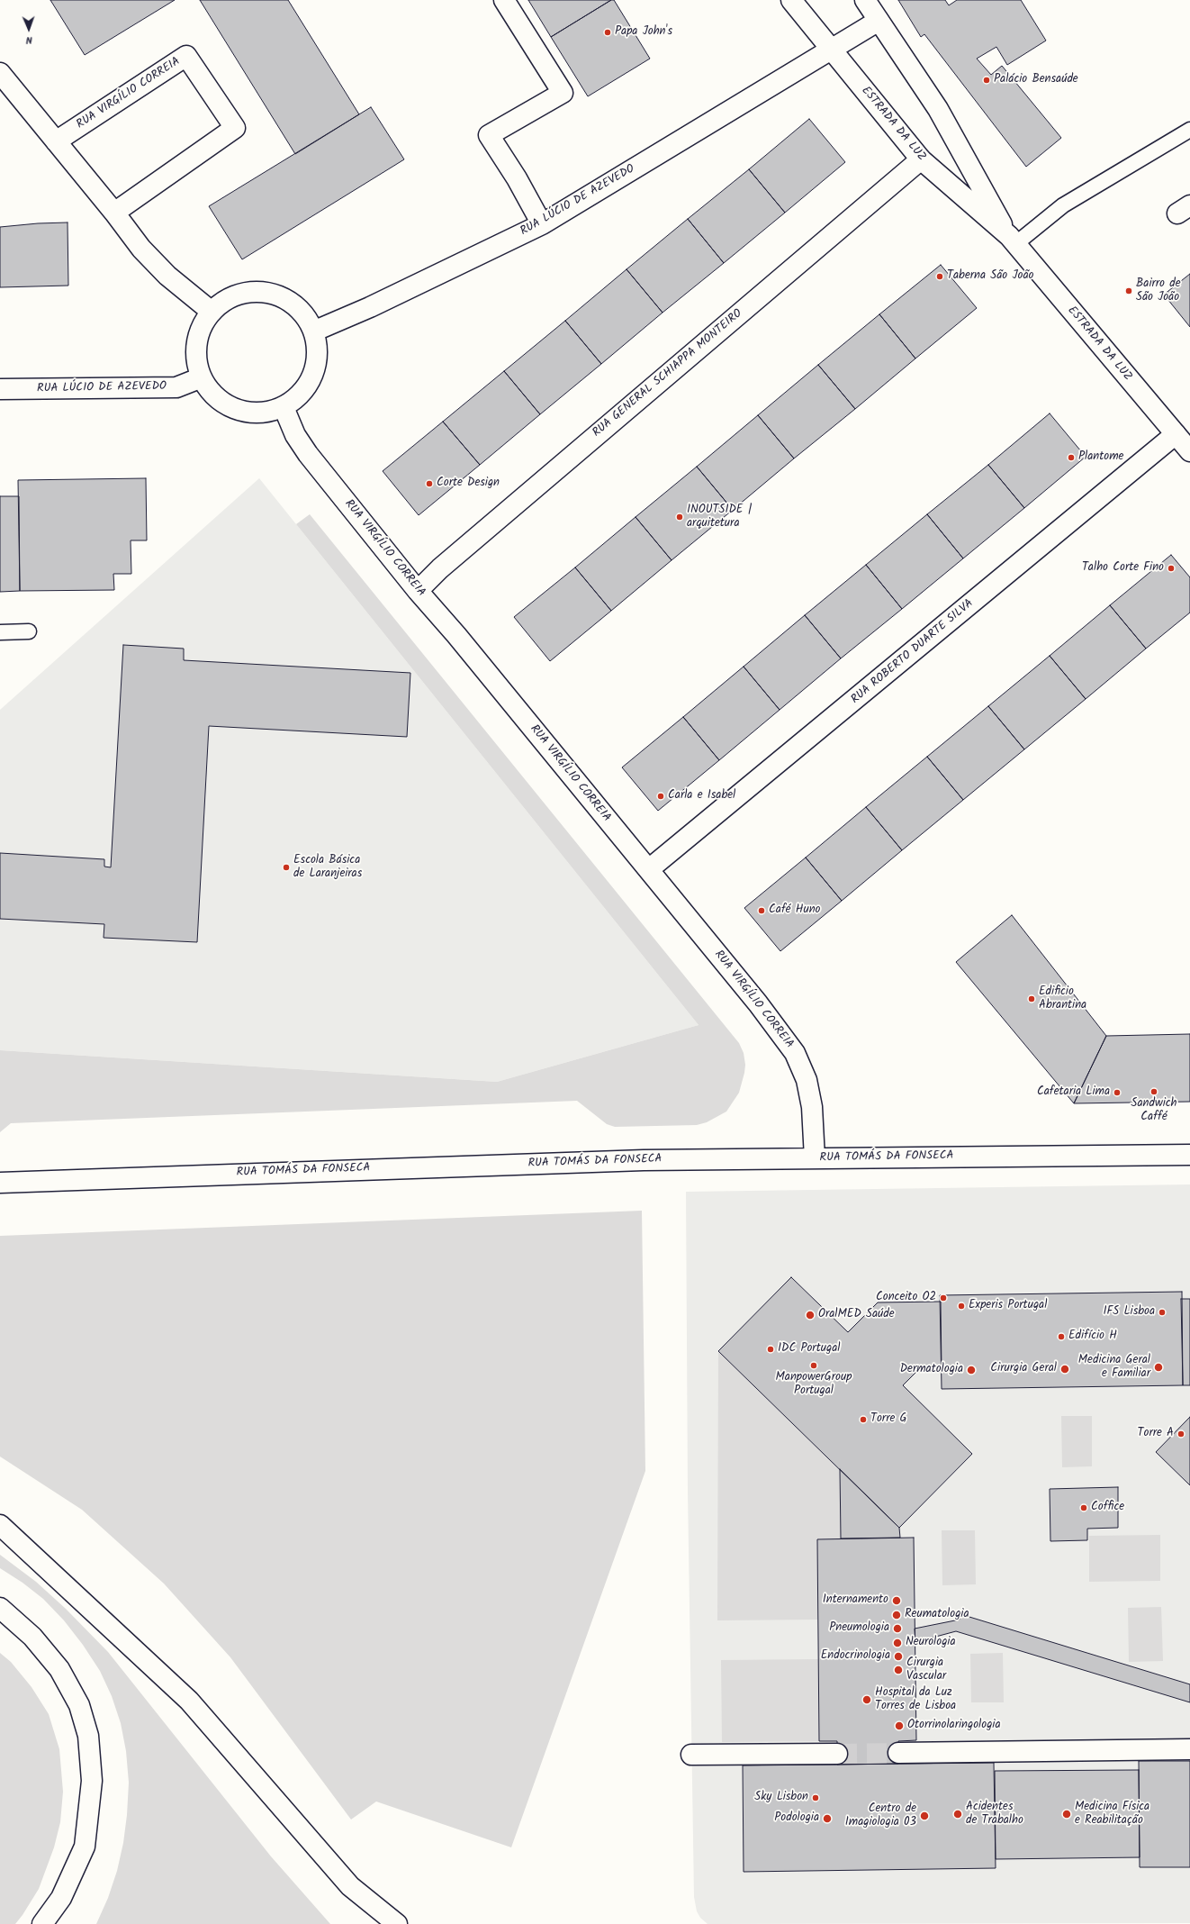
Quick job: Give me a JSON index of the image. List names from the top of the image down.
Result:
{
  "streets": {
    "main road": [
      "RUA VIRGÍLIO CORREIA",
      "ESTRADA DA LUZ",
      "RUA LÚCIO DE AZEVEDO",
      "RUA GENERAL SCHIAPPA MONTEIRO",
      "RUA ROBERTO DUARTE SILVA",
      "RUA TOMÁS DA FONSECA"
    ]
  },
  "crossings": [
    ["RUA VIRGÍLIO CORREIA", "RUA LÚCIO DE AZEVEDO"],
    ["RUA VIRGÍLIO CORREIA", "RUA GENERAL SCHIAPPA MONTEIRO"],
    ["RUA VIRGÍLIO CORREIA", "RUA ROBERTO DUARTE SILVA"],
    ["RUA VIRGÍLIO CORREIA", "RUA TOMÁS DA FONSECA"],
    ["ESTRADA DA LUZ", "RUA LÚCIO DE AZEVEDO"],
    ["ESTRADA DA LUZ", "RUA GENERAL SCHIAPPA MONTEIRO"],
    ["ESTRADA DA LUZ", "RUA ROBERTO DUARTE SILVA"]
  ],
  "places": [
    "Papa John's",
    "Palácio Bensaúde",
    "Taberna São João",
    "Bairro de São João",
    "Plantome",
    "Corte Design",
    "INOUTSIDE | arquitetura",
    "Talho Corte Fino",
    "Carla e Isabel",
    "Escola Básica de Laranjeiras",
    "Café Huno",
    "Edificio Abrantina",
    "Sandwich Caffé",
    "Cafetaria Lima",
    "Conceito O2",
    "Experis Portugal",
    "IFS Lisboa",
    "OralMED Saúde",
    "Edifício H",
    "IDC Portugal",
    "ManpowerGroup Portugal",
    "Medicina Geral e Familiar",
    "Cirurgia Geral",
    "Dermatologia",
    "Torre G",
    "Torre A",
    "Coffice",
    "Internamento",
    "Reumatologia",
    "Pneumologia",
    "Neurologia",
    "Endocrinologia",
    "Cirurgia Vascular",
    "Hospital da Luz Torres de Lisboa",
    "Otorrinolaringologia",
    "Sky Lisbon",
    "Acidentes de Trabalho",
    "Medicina Física e Reabilitação",
    "Centro de Imagiologia 03",
    "Podologia"
  ],
  "north": "bottom"
}
